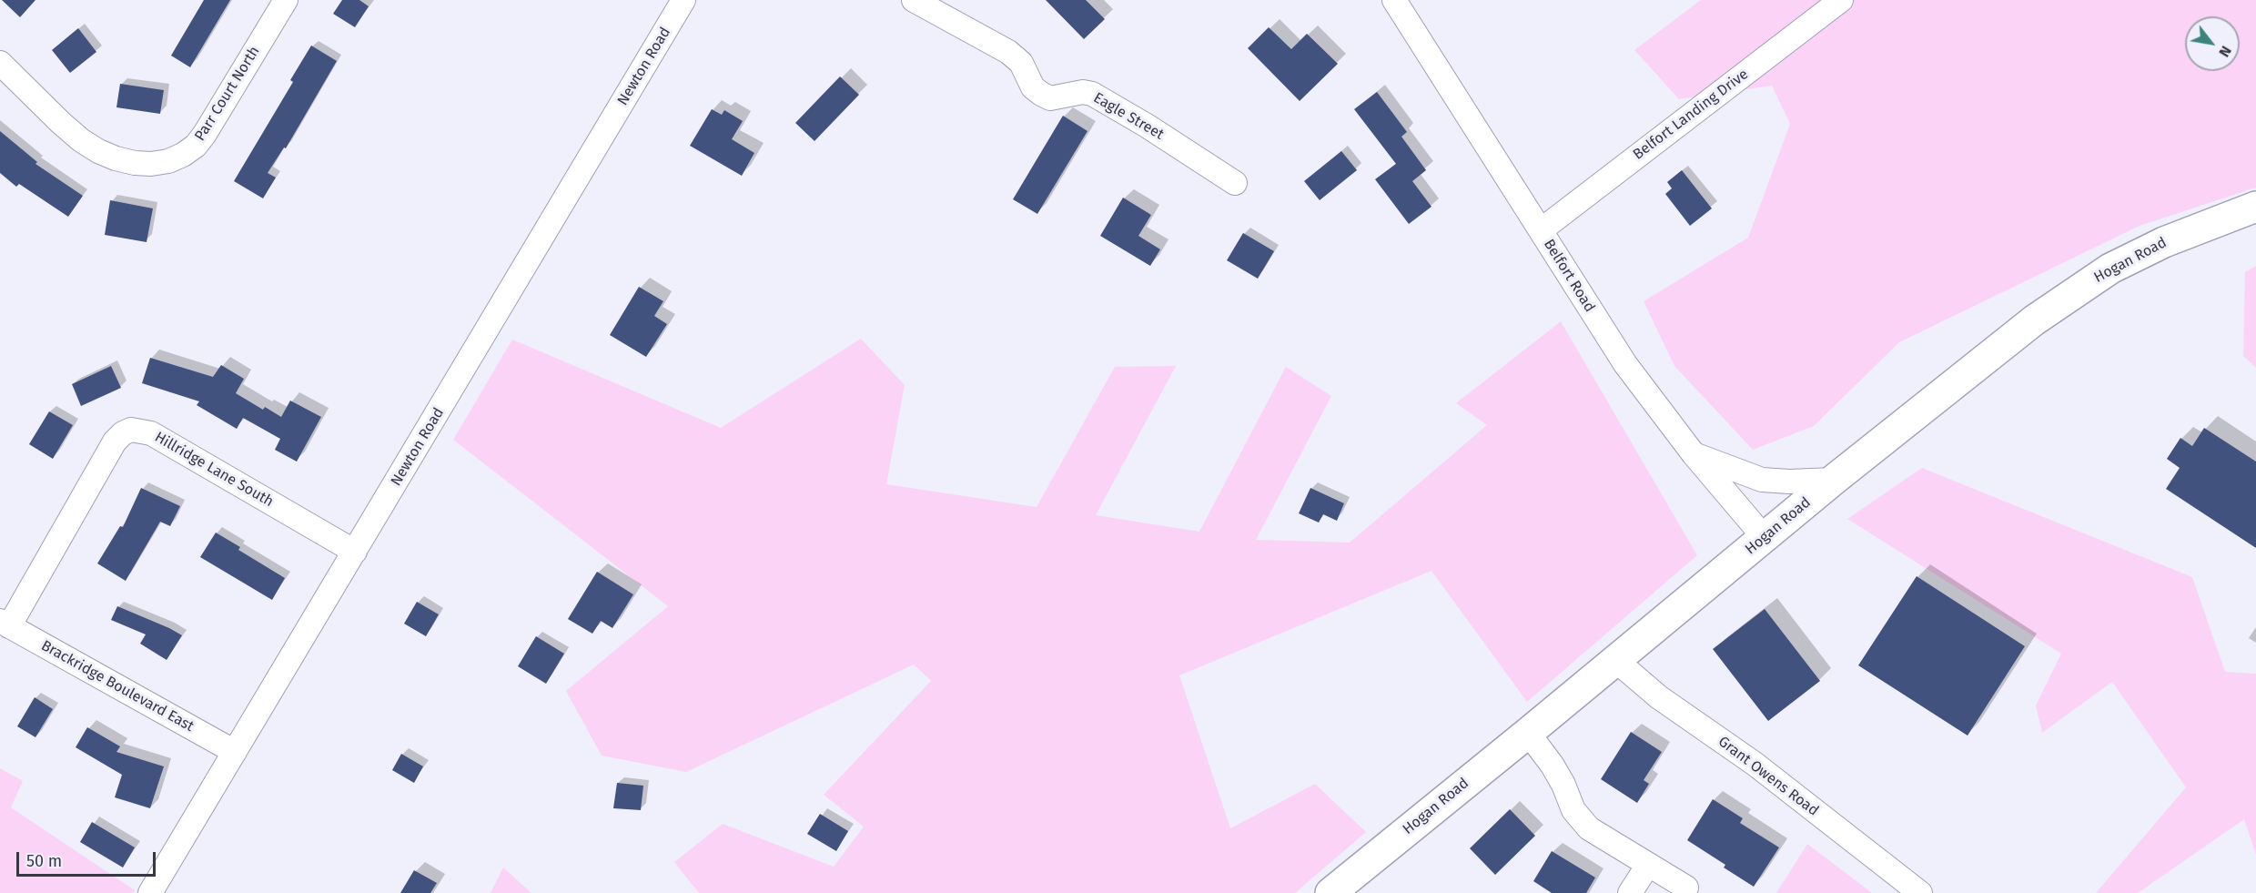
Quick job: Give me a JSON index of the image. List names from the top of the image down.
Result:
{
  "streets": {
    "main road": ["Hogan Road"],
    "street": [
      "Newton Road",
      "Parr Court North",
      "Belfort Landing Drive",
      "Eagle Street",
      "Belfort Road",
      "Hillridge Lane South",
      "Brackridge Boulevard East",
      "Grant Owens Road"
    ]
  },
  "crossings": [
    ["Newton Road", "Hillridge Lane South"],
    ["Newton Road", "Brackridge Boulevard East"],
    ["Belfort Landing Drive", "Belfort Road"],
    ["Hogan Road", "Belfort Road"],
    ["Hogan Road", "Grant Owens Road"],
    ["Hillridge Lane South", "Brackridge Boulevard East"]
  ],
  "scale_bar": "50 m",
  "north": "bottom right"
}
